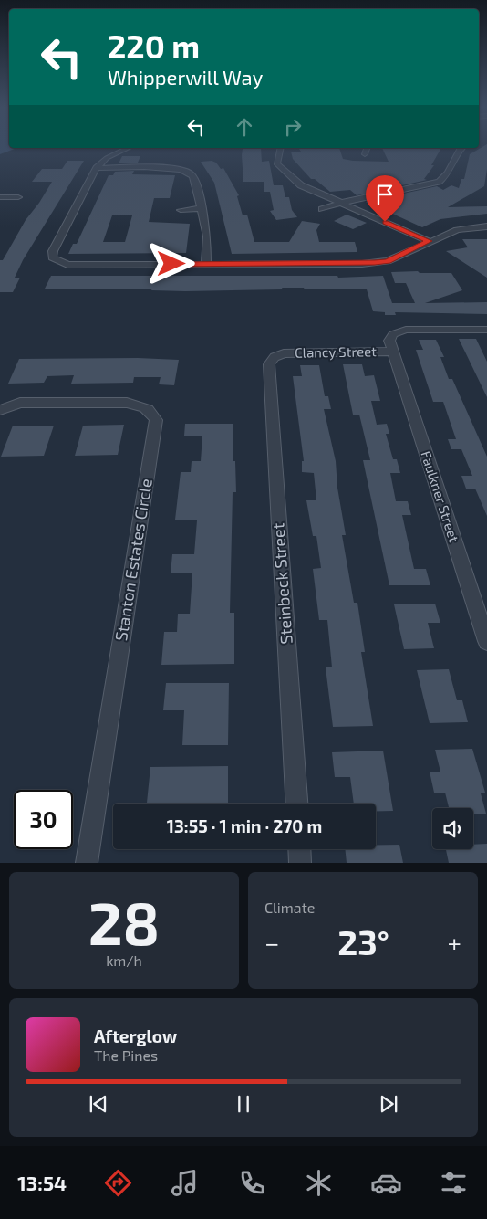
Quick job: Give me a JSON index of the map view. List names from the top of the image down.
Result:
{
  "streets": {
    "street": [
      "Clancy Street",
      "Faulkner Street",
      "Stanton Estates Circle",
      "Steinbeck Street"
    ]
  },
  "crossings": [
    ["Clancy Street", "Faulkner Street"],
    ["Clancy Street", "Steinbeck Street"]
  ],
  "page": {
    "turn": ["220 m", "Whipperwill Way"],
    "limit": "30",
    "trip": "13:55 · 1 min · 270 m",
    "tile": [
      ["28", "km/h"],
      "Climate"
    ],
    "heat": ["−", "23°", "+"],
    "song": ["Afterglow", "The Pines"],
    "tabs": "13:54"
  }
}
